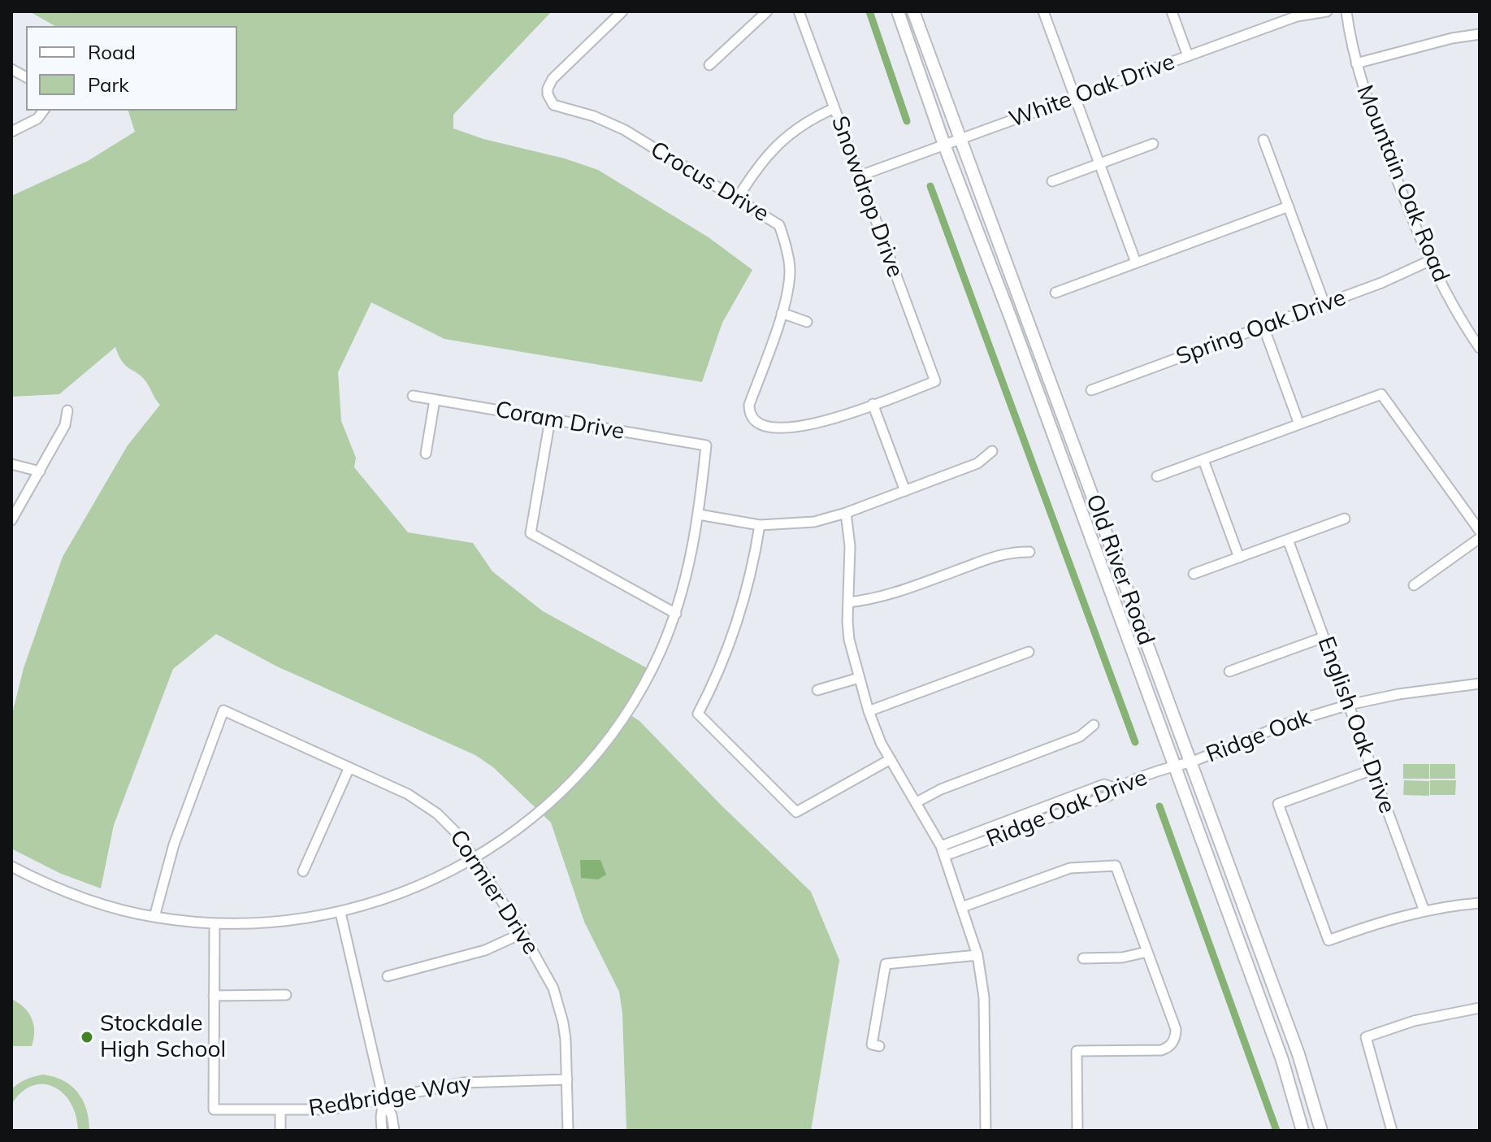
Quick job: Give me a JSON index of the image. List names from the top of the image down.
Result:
{
  "streets": {
    "main road": ["Old River Road"],
    "street": [
      "White Oak Drive",
      "Crocus Drive",
      "Mountain Oak Road",
      "Snowdrop Drive",
      "Spring Oak Drive",
      "Coram Drive",
      "English Oak Drive",
      "Ridge Oak",
      "Ridge Oak Drive",
      "Cormier Drive",
      "Redbridge Way"
    ]
  },
  "crossings": [
    ["White Oak Drive", "Snowdrop Drive"],
    ["White Oak Drive", "Old River Road"],
    ["Crocus Drive", "Snowdrop Drive"],
    ["Mountain Oak Road", "Spring Oak Drive"],
    ["Old River Road", "Ridge Oak"],
    ["Old River Road", "Ridge Oak Drive"],
    ["English Oak Drive", "Ridge Oak"],
    ["Ridge Oak", "Ridge Oak Drive"],
    ["Cormier Drive", "Redbridge Way"]
  ],
  "places": ["Stockdale High School"],
  "legend": ["Road", "Park"]
}
